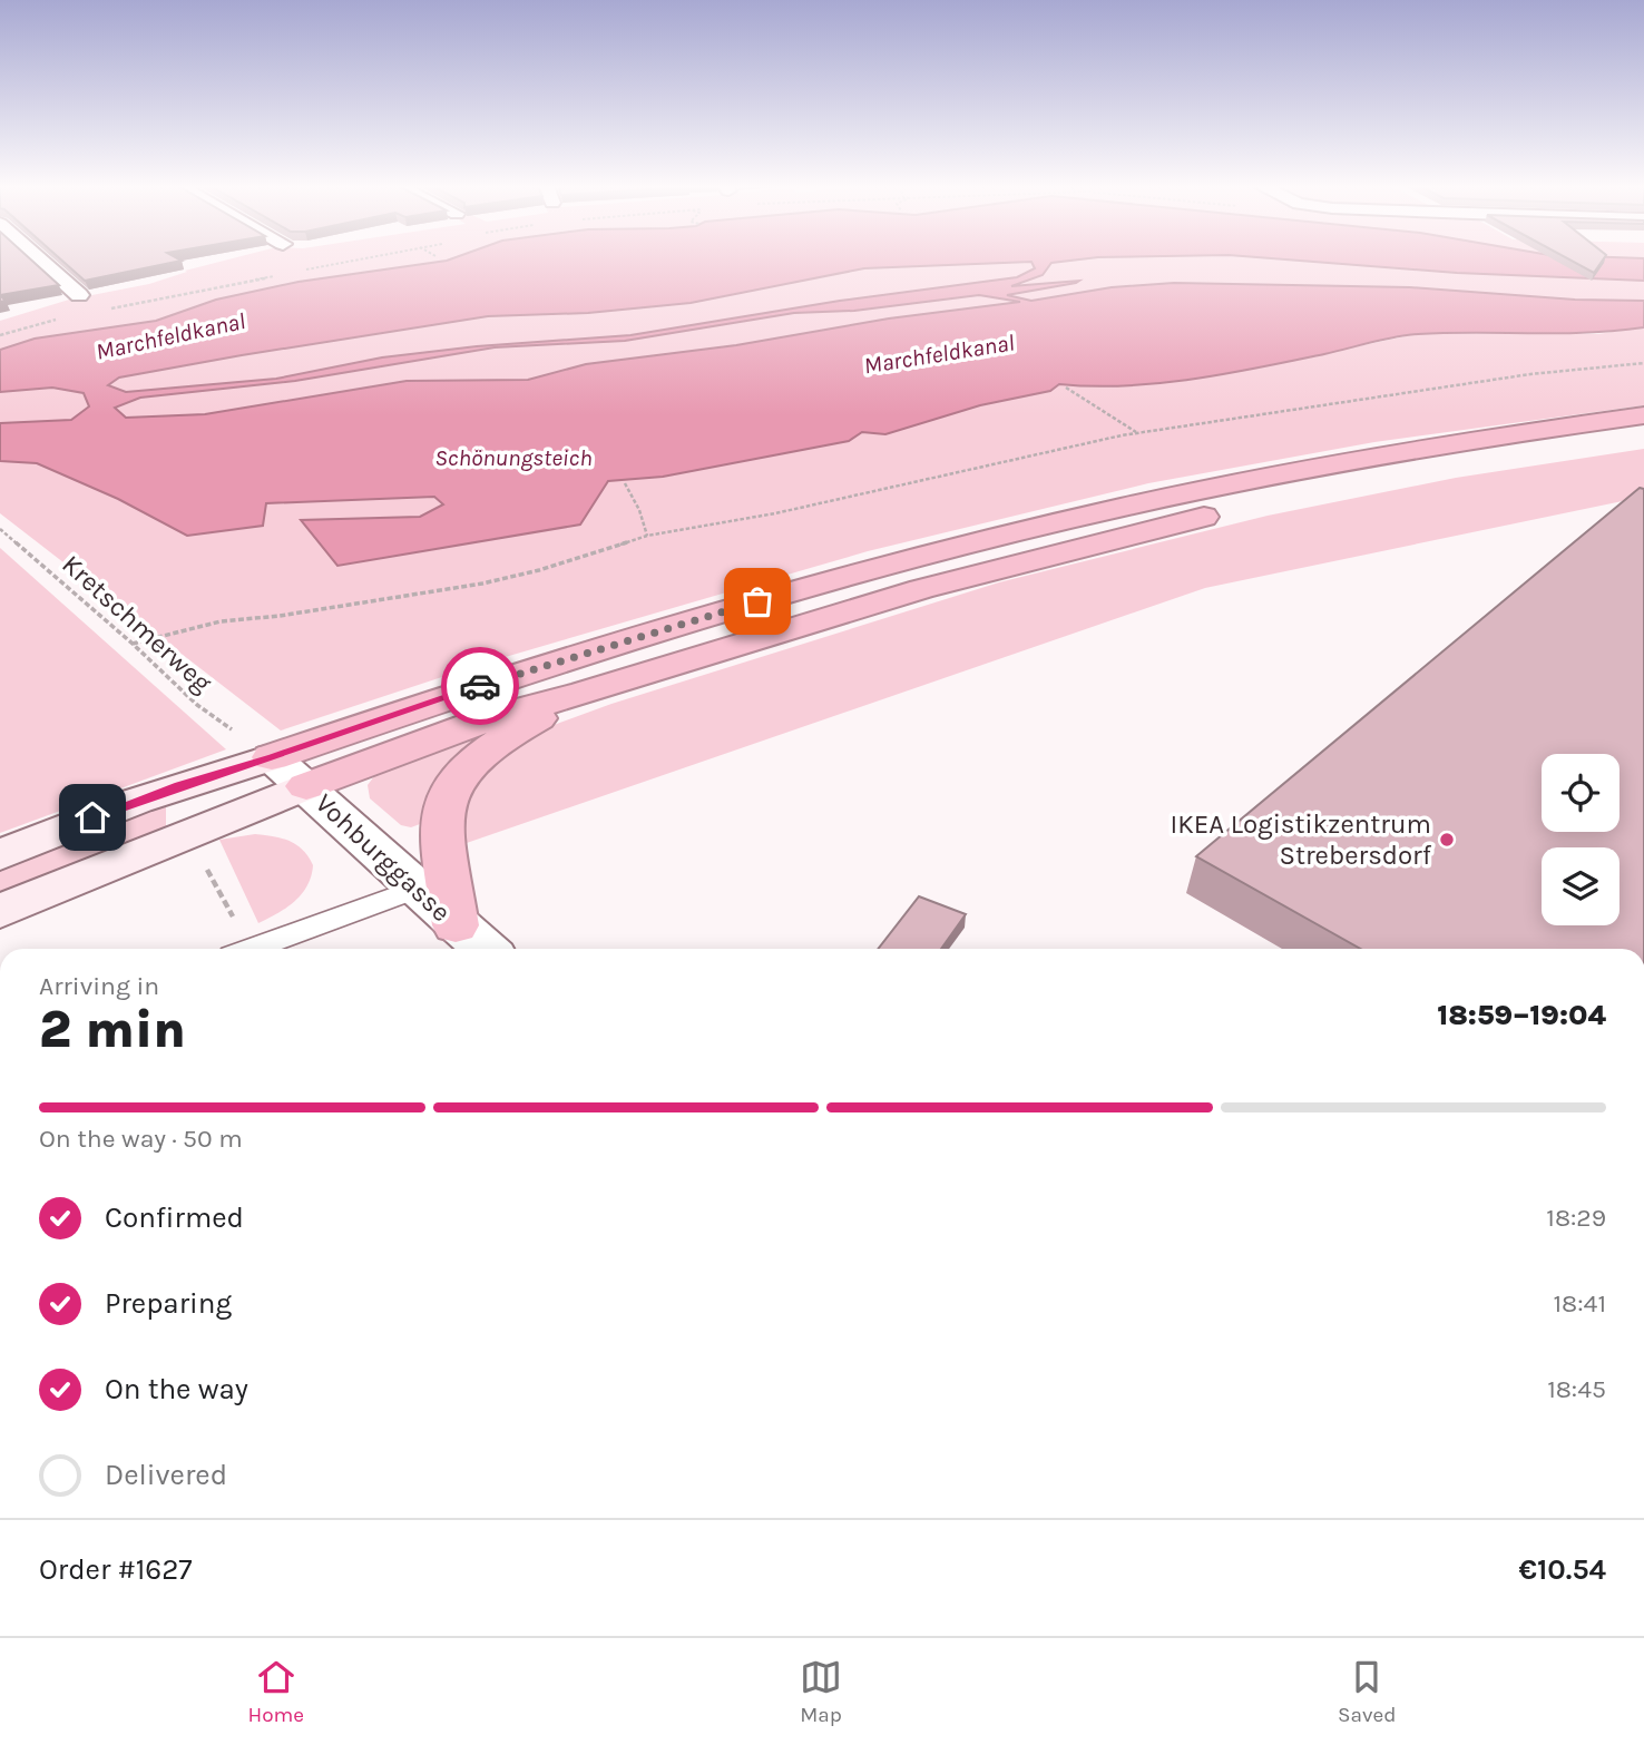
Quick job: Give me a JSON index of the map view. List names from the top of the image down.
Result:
{
  "streets": {
    "street": ["Vohburggasse"],
    "path": ["Kretschmerweg"]
  },
  "crossings": [
    ["Kretschmerweg", "Vohburggasse"]
  ],
  "water": ["Marchfeldkanal", "Schönungsteich"],
  "places": ["IKEA Logistikzentrum Strebersdorf"],
  "page": {
    "heading": ["2 min", "Arriving in", "18:59–19:04"],
    "panel": ["Order #1627", "€10.54"],
    "bar": "On the way · 50 m",
    "list": [
      ["Confirmed", "18:29"],
      ["Preparing", "18:41"],
      ["On the way", "18:45"],
      "Delivered"
    ],
    "tabs": ["Home", "Map", "Saved"]
  }
}
